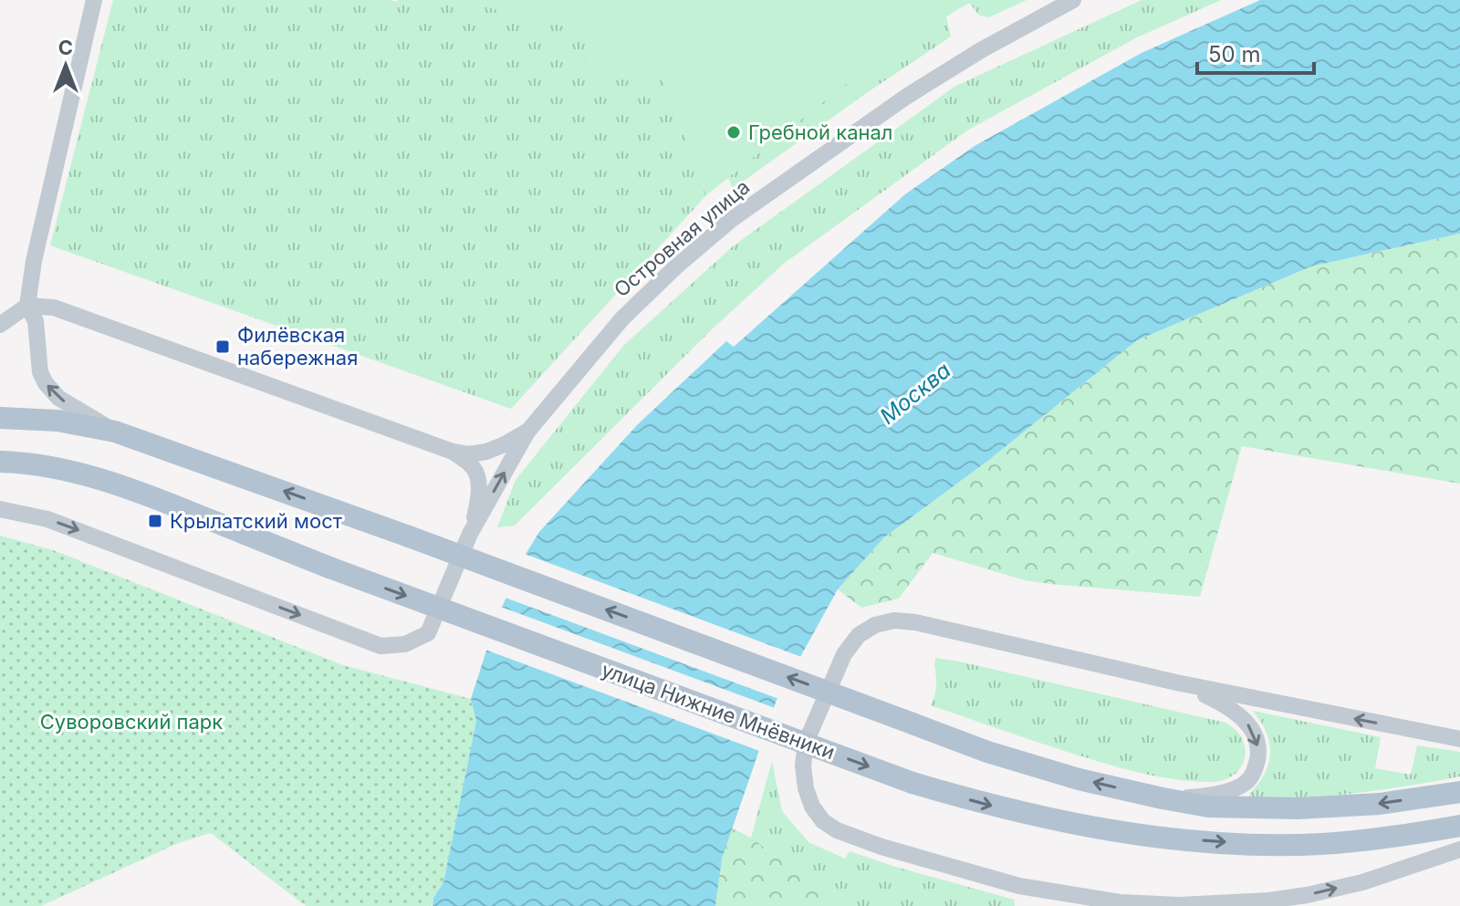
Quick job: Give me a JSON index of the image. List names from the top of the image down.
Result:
{
  "streets": {
    "main road": ["улица Нижние Мнёвники"],
    "street": ["Островная улица"]
  },
  "water": ["Москва"],
  "parks": ["Суворовский парк"],
  "places": {
    "other": ["Гребной канал"],
    "transit": ["Филёвская набережная", "Крылатский мост"]
  },
  "scale_bar": "50 m",
  "north": "top"
}
